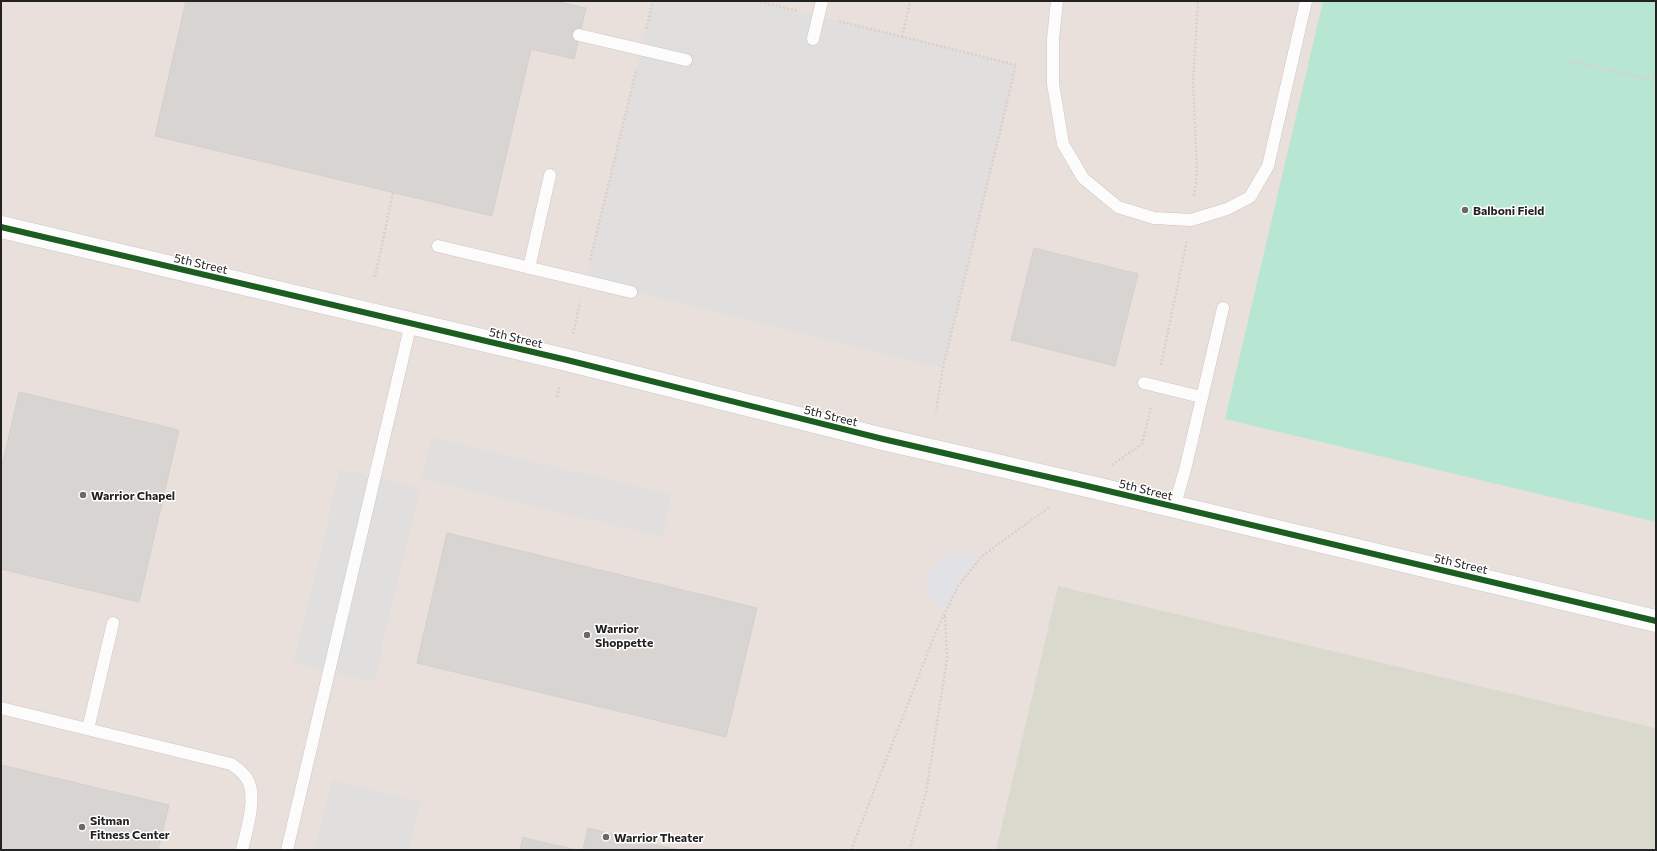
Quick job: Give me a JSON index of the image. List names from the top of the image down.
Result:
{
  "streets": {
    "street": ["5th Street"]
  },
  "places": [
    "Balboni Field",
    "Warrior Chapel",
    "Warrior Shoppette",
    "Sitman Fitness Center",
    "Warrior Theater"
  ]
}
